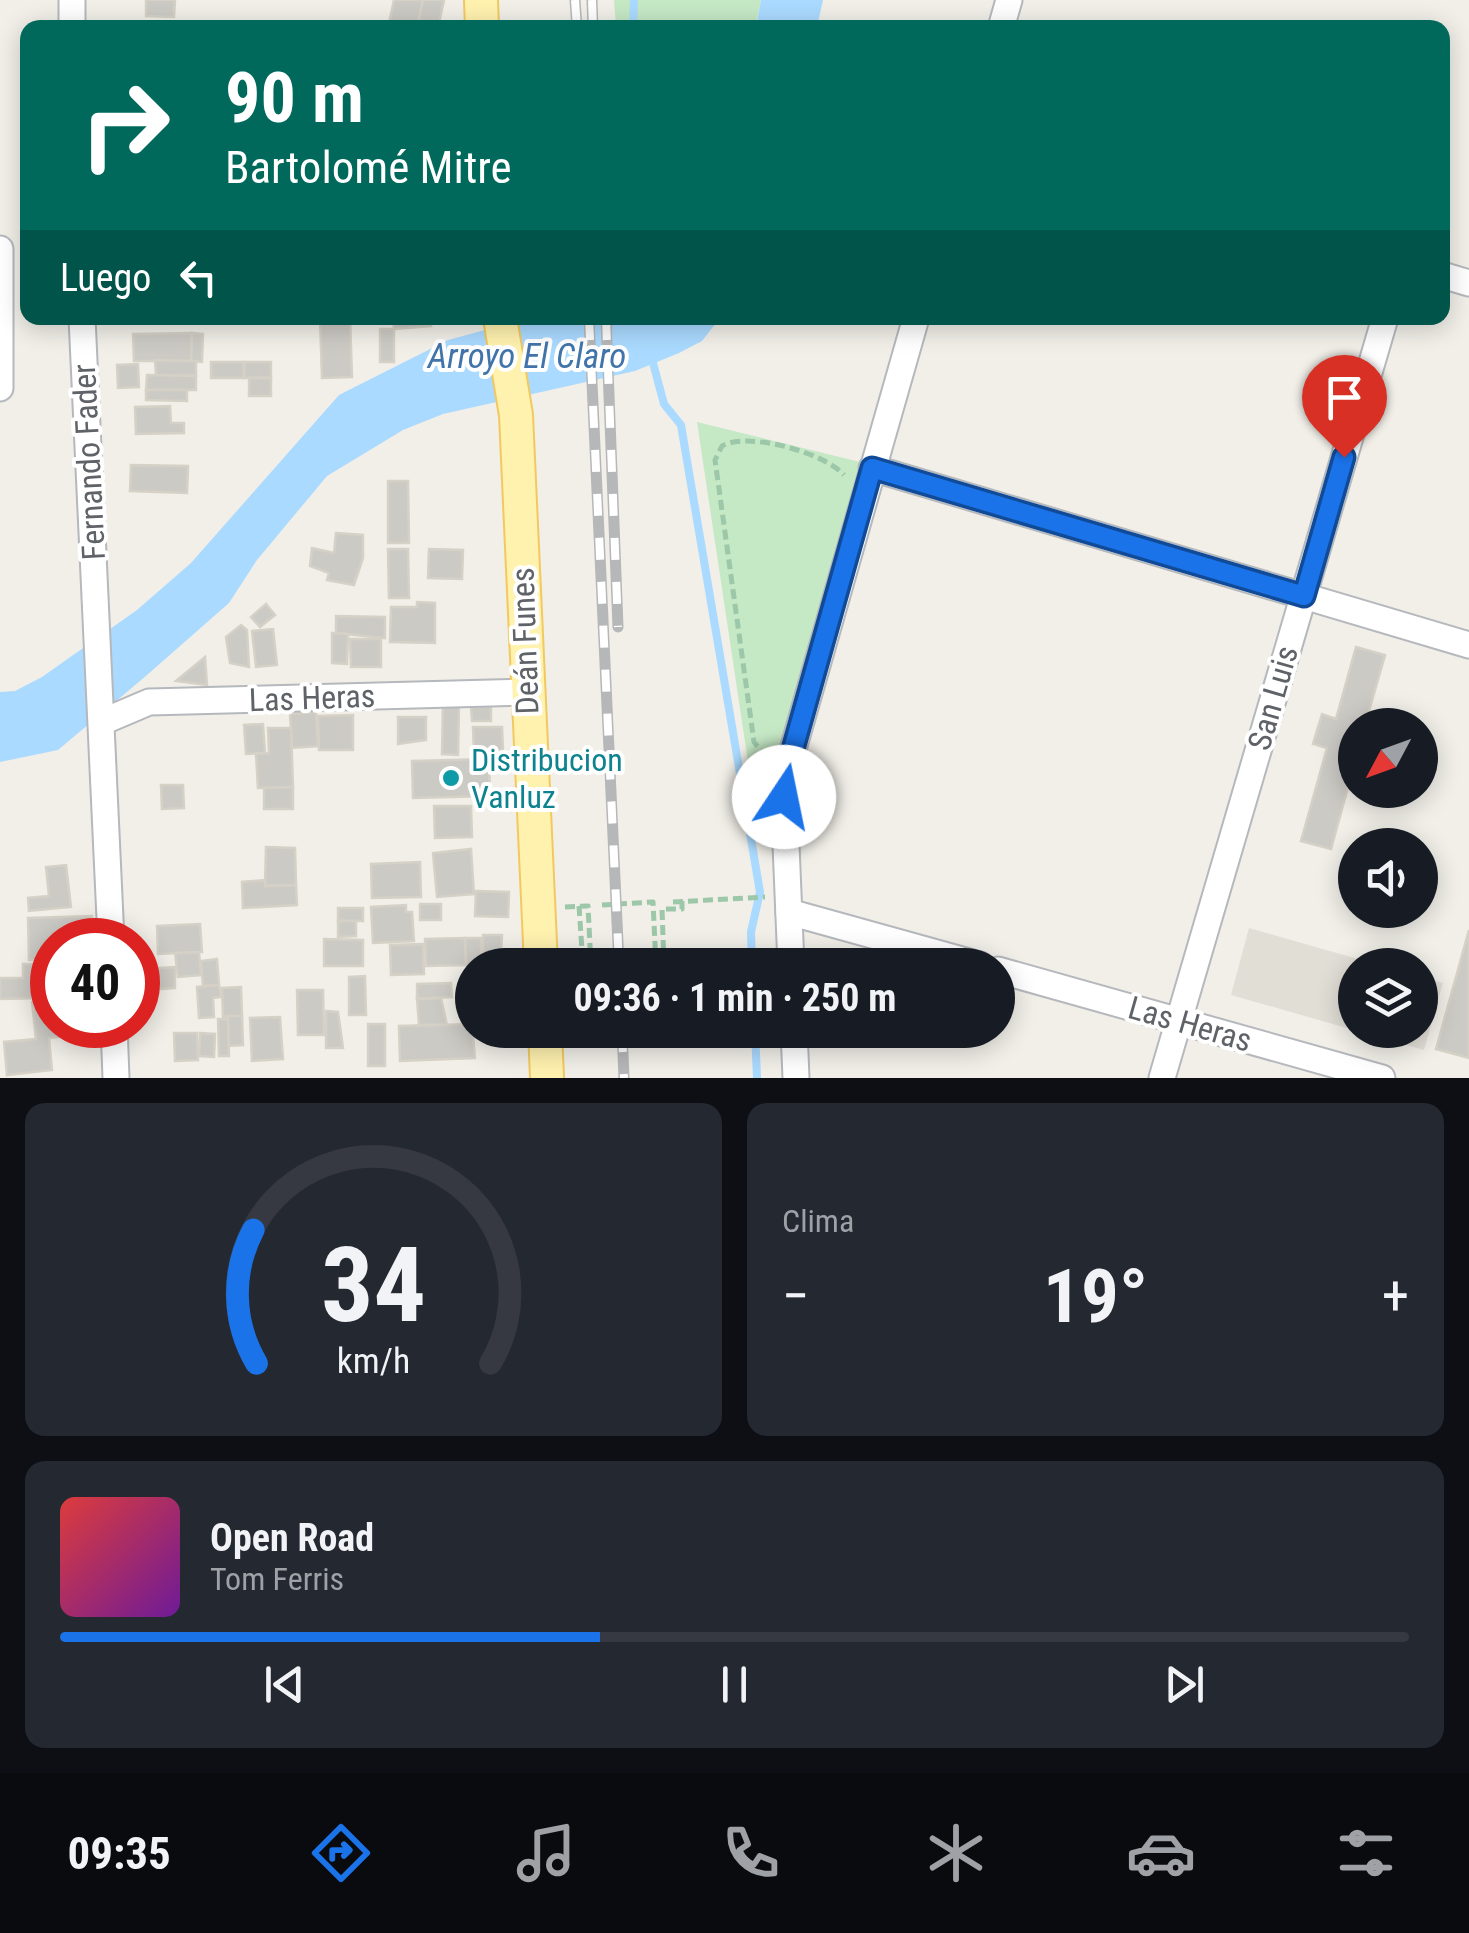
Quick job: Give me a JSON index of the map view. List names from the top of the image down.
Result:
{
  "streets": {
    "main road": ["Deán Funes"],
    "street": ["Fernando Fader", "Las Heras", "San Luis"]
  },
  "crossings": [
    ["Fernando Fader", "Las Heras"],
    ["Deán Funes", "Las Heras"],
    ["Las Heras", "San Luis"]
  ],
  "water": ["Arroyo El Claro"],
  "places": ["Distribucion Vanluz"],
  "north": "bottom left",
  "page": {
    "turn": ["90 m", "Bartolomé Mitre"],
    "then": "Luego",
    "limit": "40",
    "trip": "09:36 · 1 min · 250 m",
    "tile": "Clima",
    "heat": ["−", "19°", "+"],
    "song": ["Open Road", "Tom Ferris"],
    "tabs": "09:35",
    "gauge": ["34", "km/h"]
  }
}
